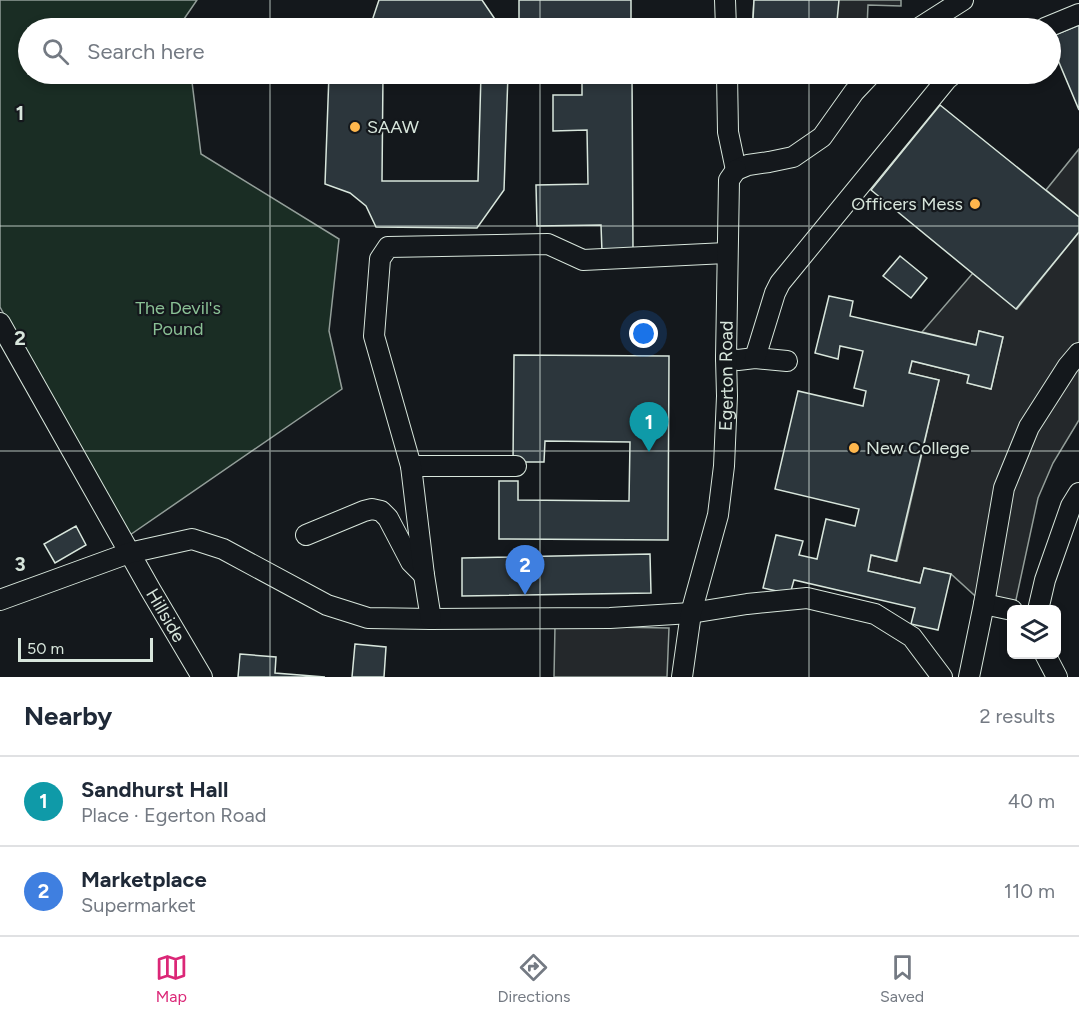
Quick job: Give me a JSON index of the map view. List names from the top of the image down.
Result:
{
  "streets": {
    "street": ["Egerton Road", "Hillside"]
  },
  "parks": ["The Devil's Pound"],
  "places": ["SAAW", "Officers Mess", "New College"],
  "scale_bar": "50 m",
  "page": {
    "search": "Search here",
    "pins": ["1", "2"],
    "scale": "50 m",
    "heading": ["Nearby", "2 results"],
    "list": [
      {
        "mark": "1",
        "name": "Sandhurst Hall",
        "note": "Place · Egerton Road",
        "value": "40 m"
      },
      {
        "mark": "2",
        "name": "Marketplace",
        "note": "Supermarket",
        "value": "110 m"
      }
    ],
    "nav": ["Map", "Directions", "Saved"]
  },
  "grid": {
    "rows": ["1", "2", "3"]
  }
}
